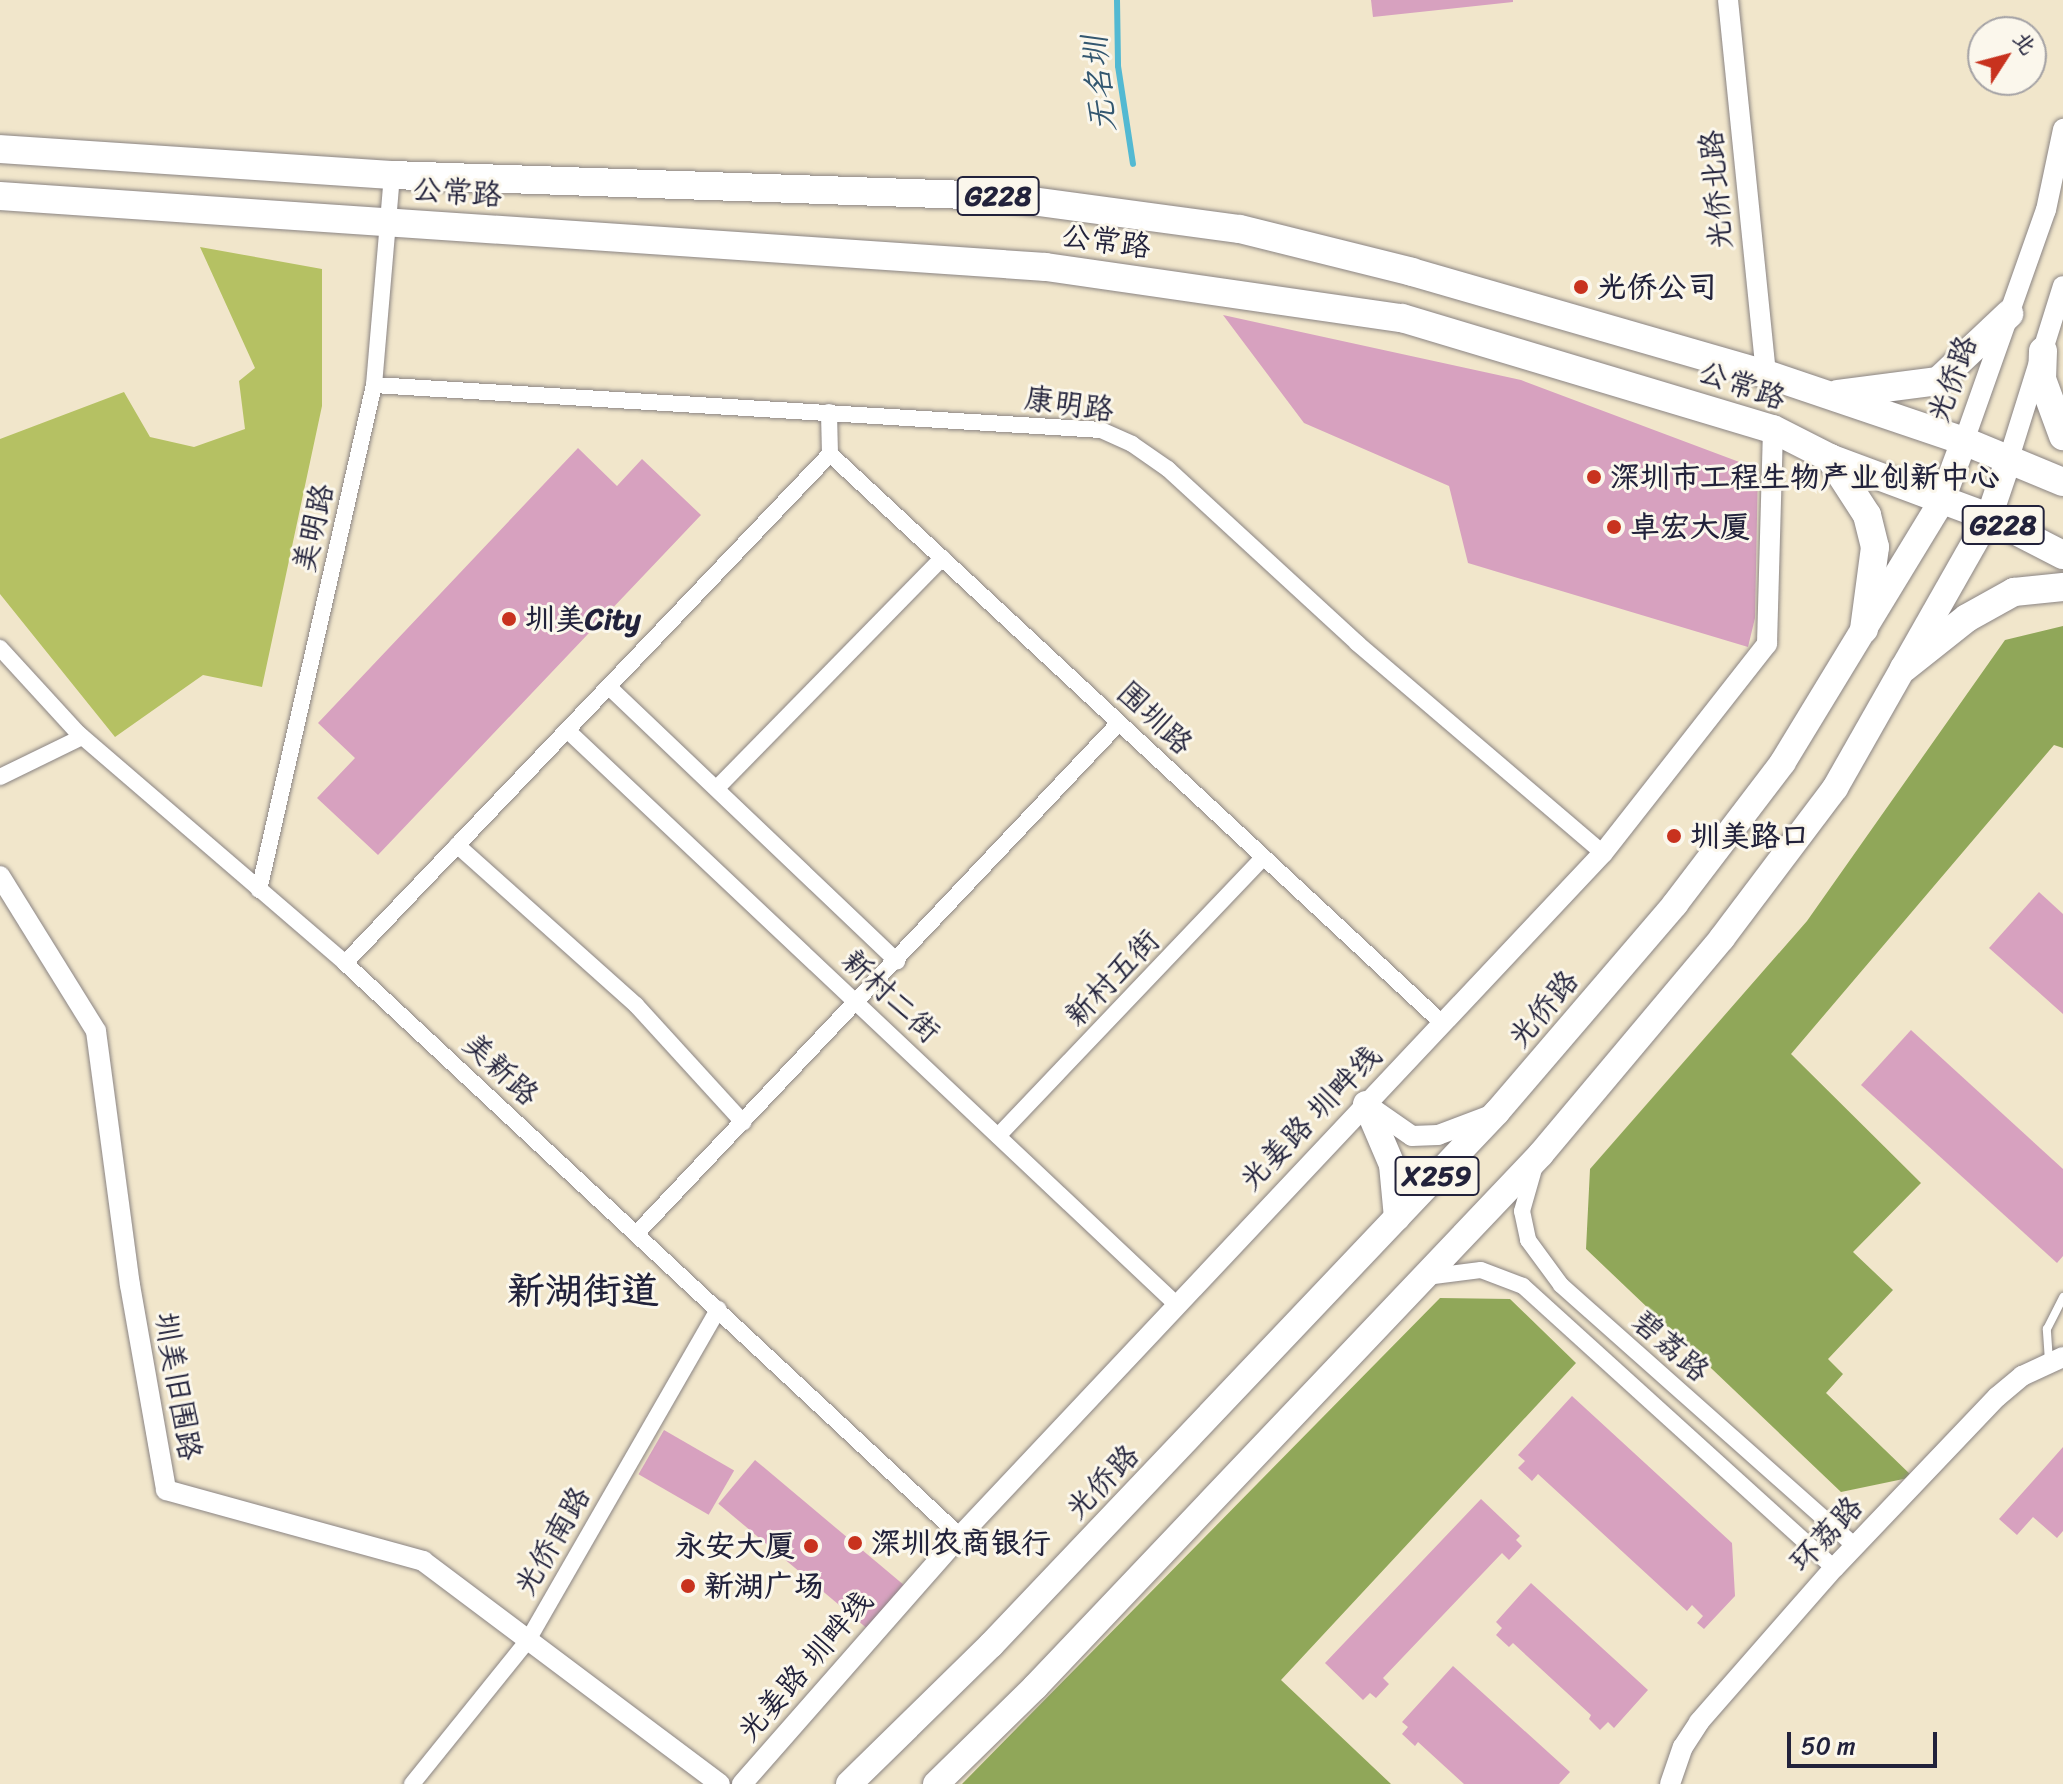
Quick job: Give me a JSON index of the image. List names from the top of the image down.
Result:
{
  "streets": {
    "highway": ["公常路", "G228"],
    "main road": ["光侨路", "X259"],
    "street": [
      "光侨北路",
      "康明路",
      "美明路",
      "围圳路",
      "新村五街",
      "新村二街",
      "美新路",
      "光姜路 圳畔线",
      "碧荔路",
      "圳美旧围路",
      "环荔路",
      "光侨南路"
    ]
  },
  "crossings": [
    ["光侨北路", "公常路"],
    ["公常路", "光侨路"],
    ["公常路", "美明路"],
    ["公常路", "光姜路 圳畔线"],
    ["公常路", "X259"],
    ["康明路", "美明路"],
    ["康明路", "光姜路 圳畔线"],
    ["美明路", "美新路"],
    ["围圳路", "新村五街"],
    ["围圳路", "光姜路 圳畔线"],
    ["新村五街", "新村二街"],
    ["新村二街", "光姜路 圳畔线"],
    ["美新路", "光姜路 圳畔线"],
    ["美新路", "光侨南路"],
    ["X259", "碧荔路"],
    ["碧荔路", "环荔路"],
    ["圳美旧围路", "光侨南路"]
  ],
  "districts": ["新湖街道"],
  "water": ["无名圳"],
  "places": [
    "光侨公司",
    "深圳市工程生物产业创新中心",
    "卓宏大厦",
    "圳美City",
    "圳美路口",
    "深圳农商银行",
    "永安大厦",
    "新湖广场"
  ],
  "scale_bar": "50 m",
  "north": "top right"
}
